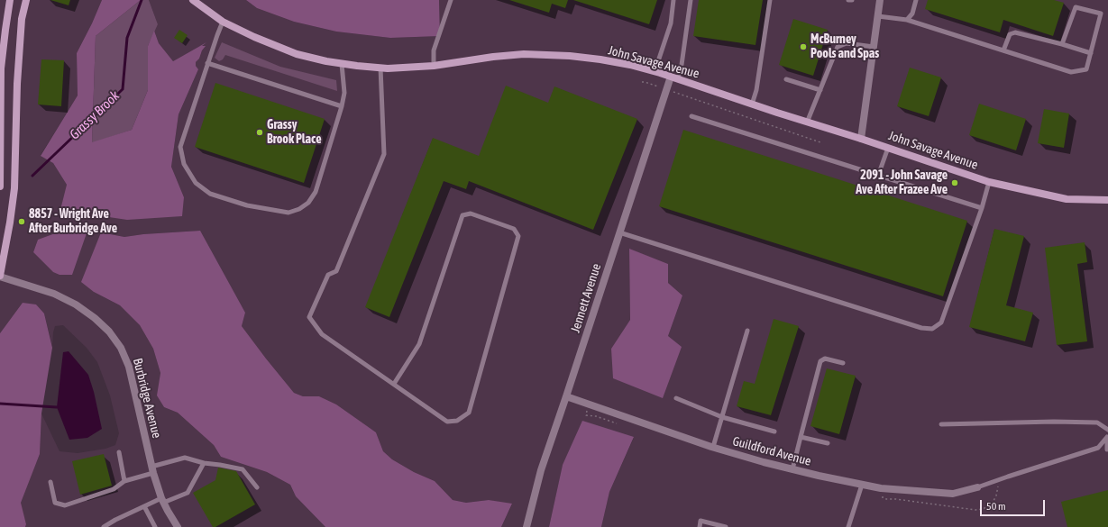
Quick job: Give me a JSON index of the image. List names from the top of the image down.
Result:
{
  "streets": {
    "main road": ["John Savage Avenue"],
    "street": ["Jennett Avenue", "Burbridge Avenue", "Guildford Avenue"]
  },
  "crossings": [
    ["John Savage Avenue", "Jennett Avenue"],
    ["Jennett Avenue", "Guildford Avenue"]
  ],
  "water": ["Grassy Brook"],
  "places": [
    "McBurney Pools and Spas",
    "Grassy Brook Place",
    "2091 - John Savage Ave After Frazee Ave",
    "8857 - Wright Ave After Burbridge Ave"
  ],
  "scale_bar": "50 m"
}
